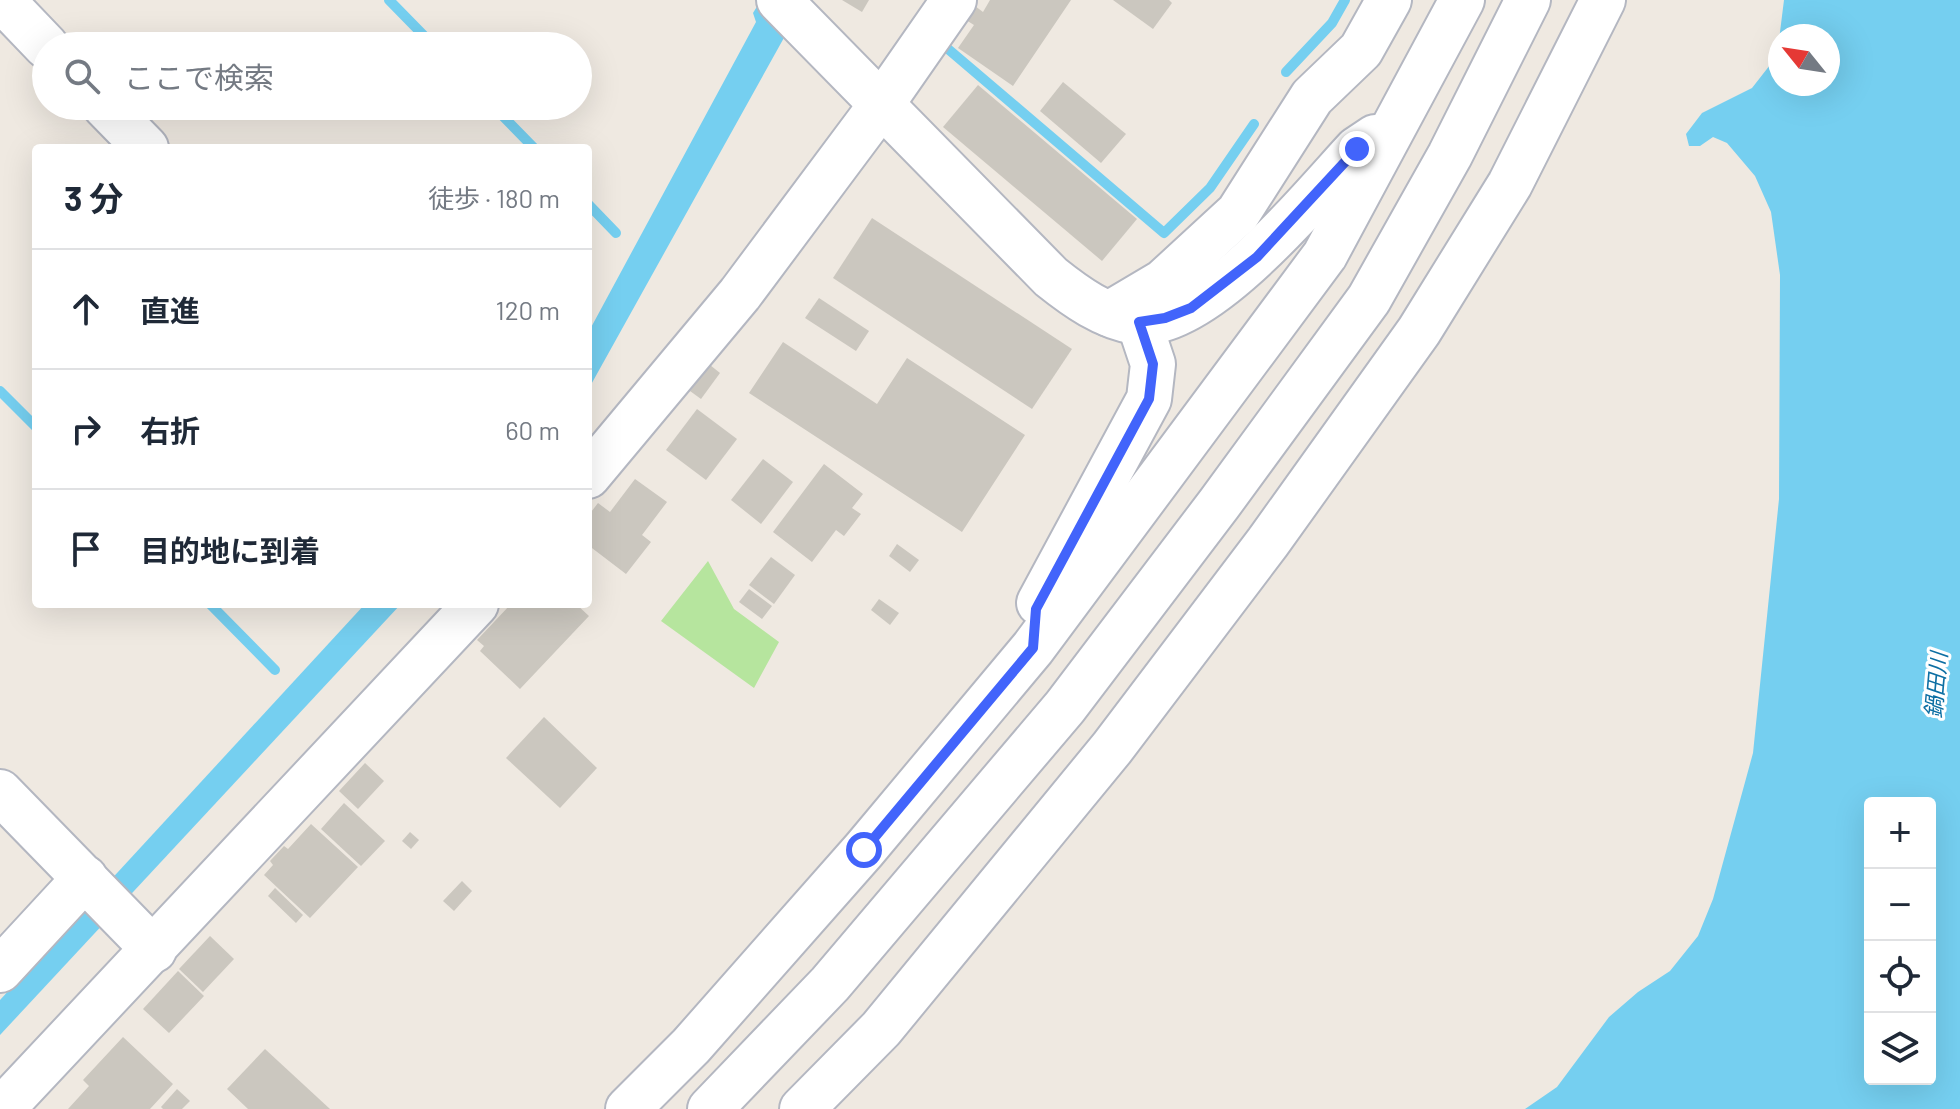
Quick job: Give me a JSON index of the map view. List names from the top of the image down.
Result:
{
  "water": ["鍋田川"],
  "north": "top left",
  "page": {
    "search": "ここで検索",
    "heading": ["3 分", "徒歩 · 180 m"],
    "list": [
      ["直進", "120 m"],
      ["右折", "60 m"],
      "目的地に到着"
    ],
    "map_buttons": ["+", "−"]
  }
}
